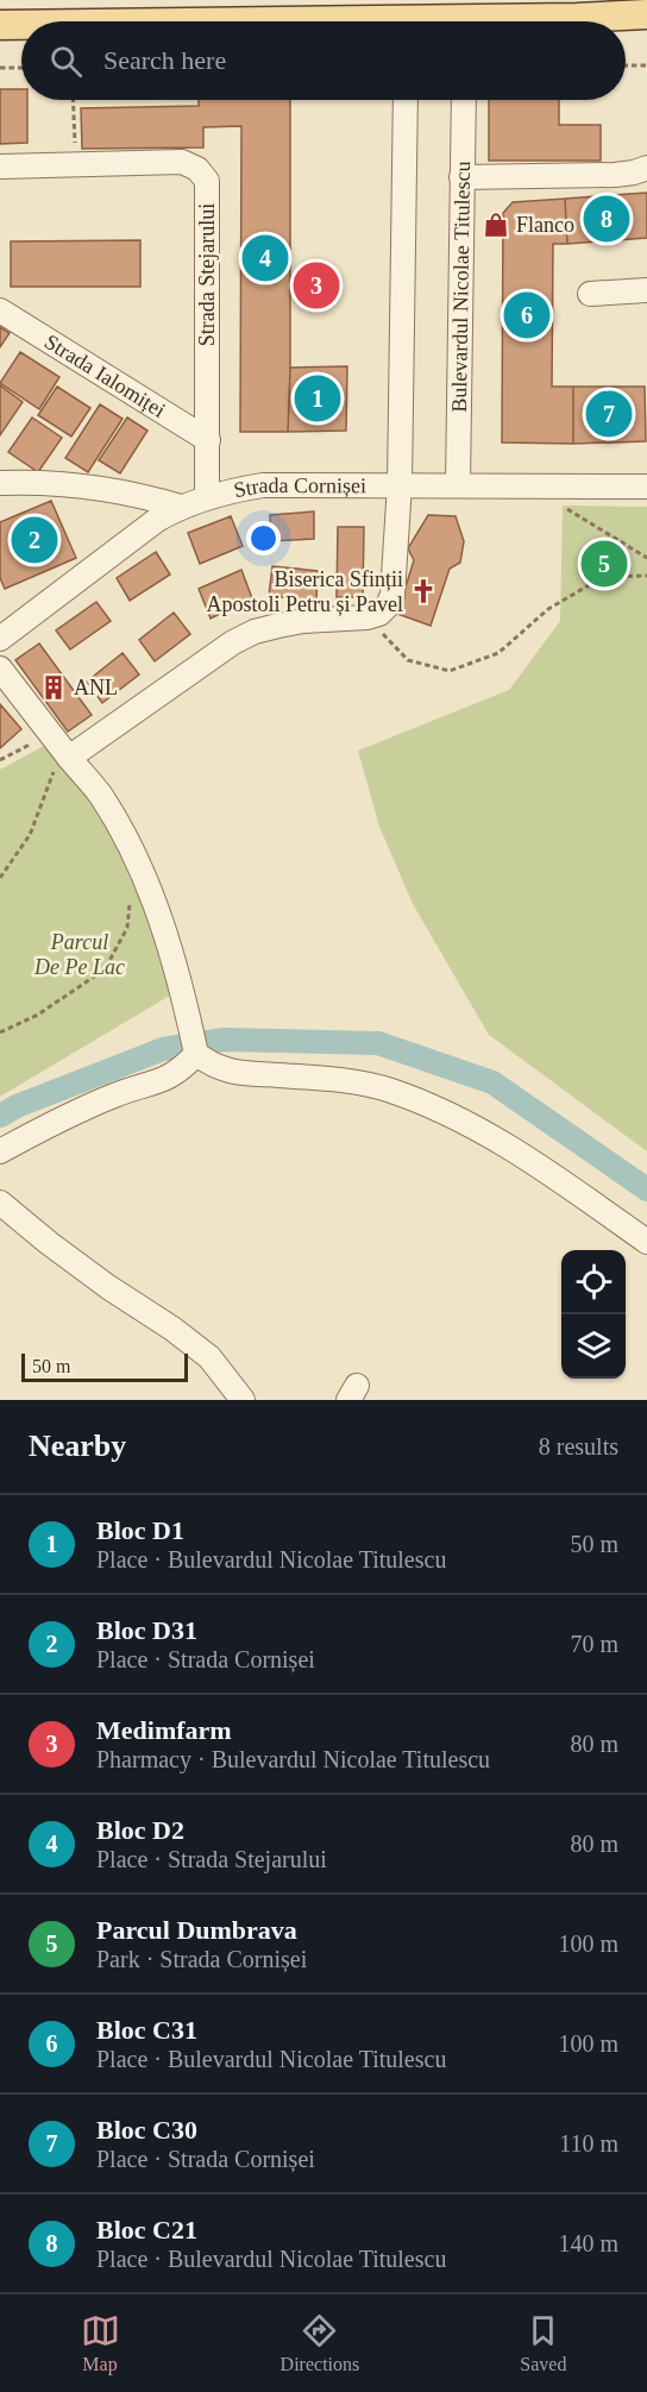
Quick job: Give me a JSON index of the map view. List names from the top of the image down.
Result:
{
  "streets": {
    "street": [
      "Strada Stejarului",
      "Bulevardul Nicolae Titulescu",
      "Strada Ialomiței",
      "Strada Cornișei"
    ]
  },
  "crossings": [
    ["Strada Stejarului", "Strada Ialomiței"],
    ["Strada Stejarului", "Strada Cornișei"],
    ["Bulevardul Nicolae Titulescu", "Strada Cornișei"]
  ],
  "parks": ["Parcul De Pe Lac"],
  "places": {
    "shop": ["Flanco"],
    "church": ["Biserica Sfinții Apostoli Petru și Pavel"],
    "building": ["ANL"]
  },
  "scale_bar": "50 m",
  "page": {
    "search": "Search here",
    "pins": [
      "8",
      "4",
      "3",
      "6",
      "1",
      "7",
      "2",
      "5"
    ],
    "scale": "50 m",
    "heading": ["Nearby", "8 results"],
    "list": [
      {
        "mark": "1",
        "name": "Bloc D1",
        "note": "Place · Bulevardul Nicolae Titulescu",
        "value": "50 m"
      },
      {
        "mark": "2",
        "name": "Bloc D31",
        "note": "Place · Strada Cornișei",
        "value": "70 m"
      },
      {
        "mark": "3",
        "name": "Medimfarm",
        "note": "Pharmacy · Bulevardul Nicolae Titulescu",
        "value": "80 m"
      },
      {
        "mark": "4",
        "name": "Bloc D2",
        "note": "Place · Strada Stejarului",
        "value": "80 m"
      },
      {
        "mark": "5",
        "name": "Parcul Dumbrava",
        "note": "Park · Strada Cornișei",
        "value": "100 m"
      },
      {
        "mark": "6",
        "name": "Bloc C31",
        "note": "Place · Bulevardul Nicolae Titulescu",
        "value": "100 m"
      },
      {
        "mark": "7",
        "name": "Bloc C30",
        "note": "Place · Strada Cornișei",
        "value": "110 m"
      },
      {
        "mark": "8",
        "name": "Bloc C21",
        "note": "Place · Bulevardul Nicolae Titulescu",
        "value": "140 m"
      }
    ],
    "nav": ["Map", "Directions", "Saved"]
  }
}
